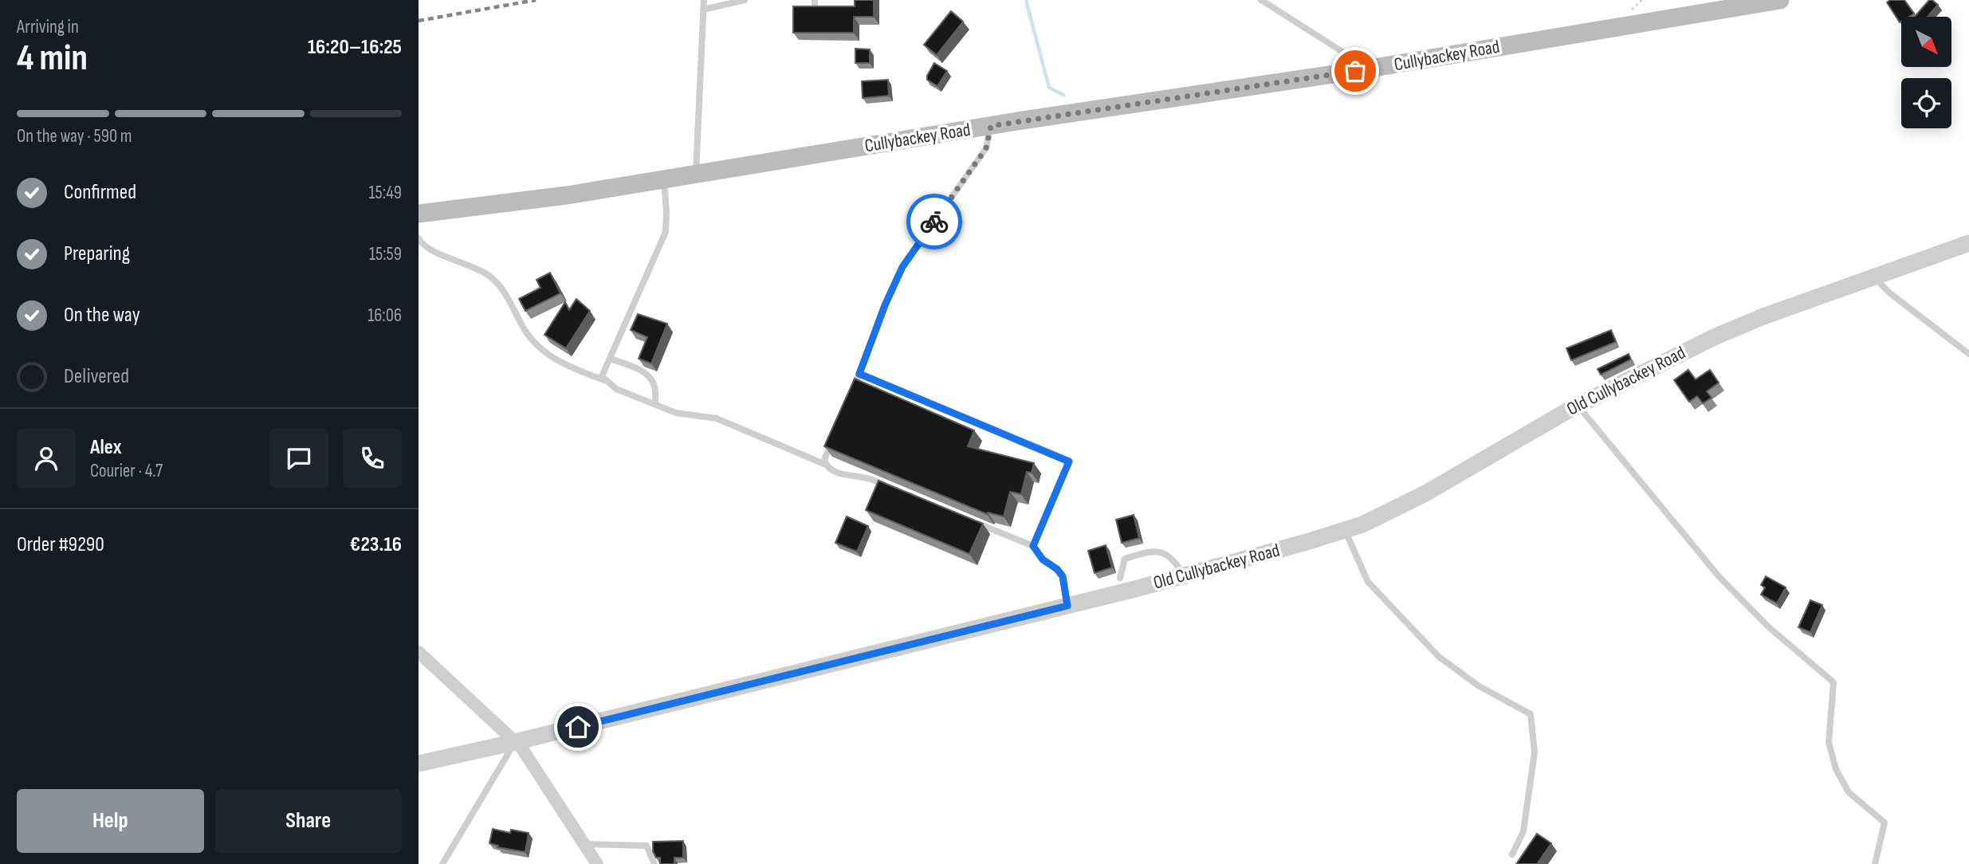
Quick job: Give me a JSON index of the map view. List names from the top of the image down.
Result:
{
  "streets": {
    "main road": ["Cullybackey Road"],
    "street": ["Old Cullybackey Road"]
  },
  "north": "bottom right",
  "page": {
    "heading": ["4 min", "Arriving in", "16:20–16:25"],
    "panel": [
      "Alex",
      "Courier · 4.7",
      "Order #9290",
      "€23.16"
    ],
    "bar": "On the way · 590 m",
    "list": [
      ["Confirmed", "15:49"],
      ["Preparing", "15:59"],
      ["On the way", "16:06"],
      "Delivered"
    ],
    "buttons": ["Help", "Share"]
  }
}
